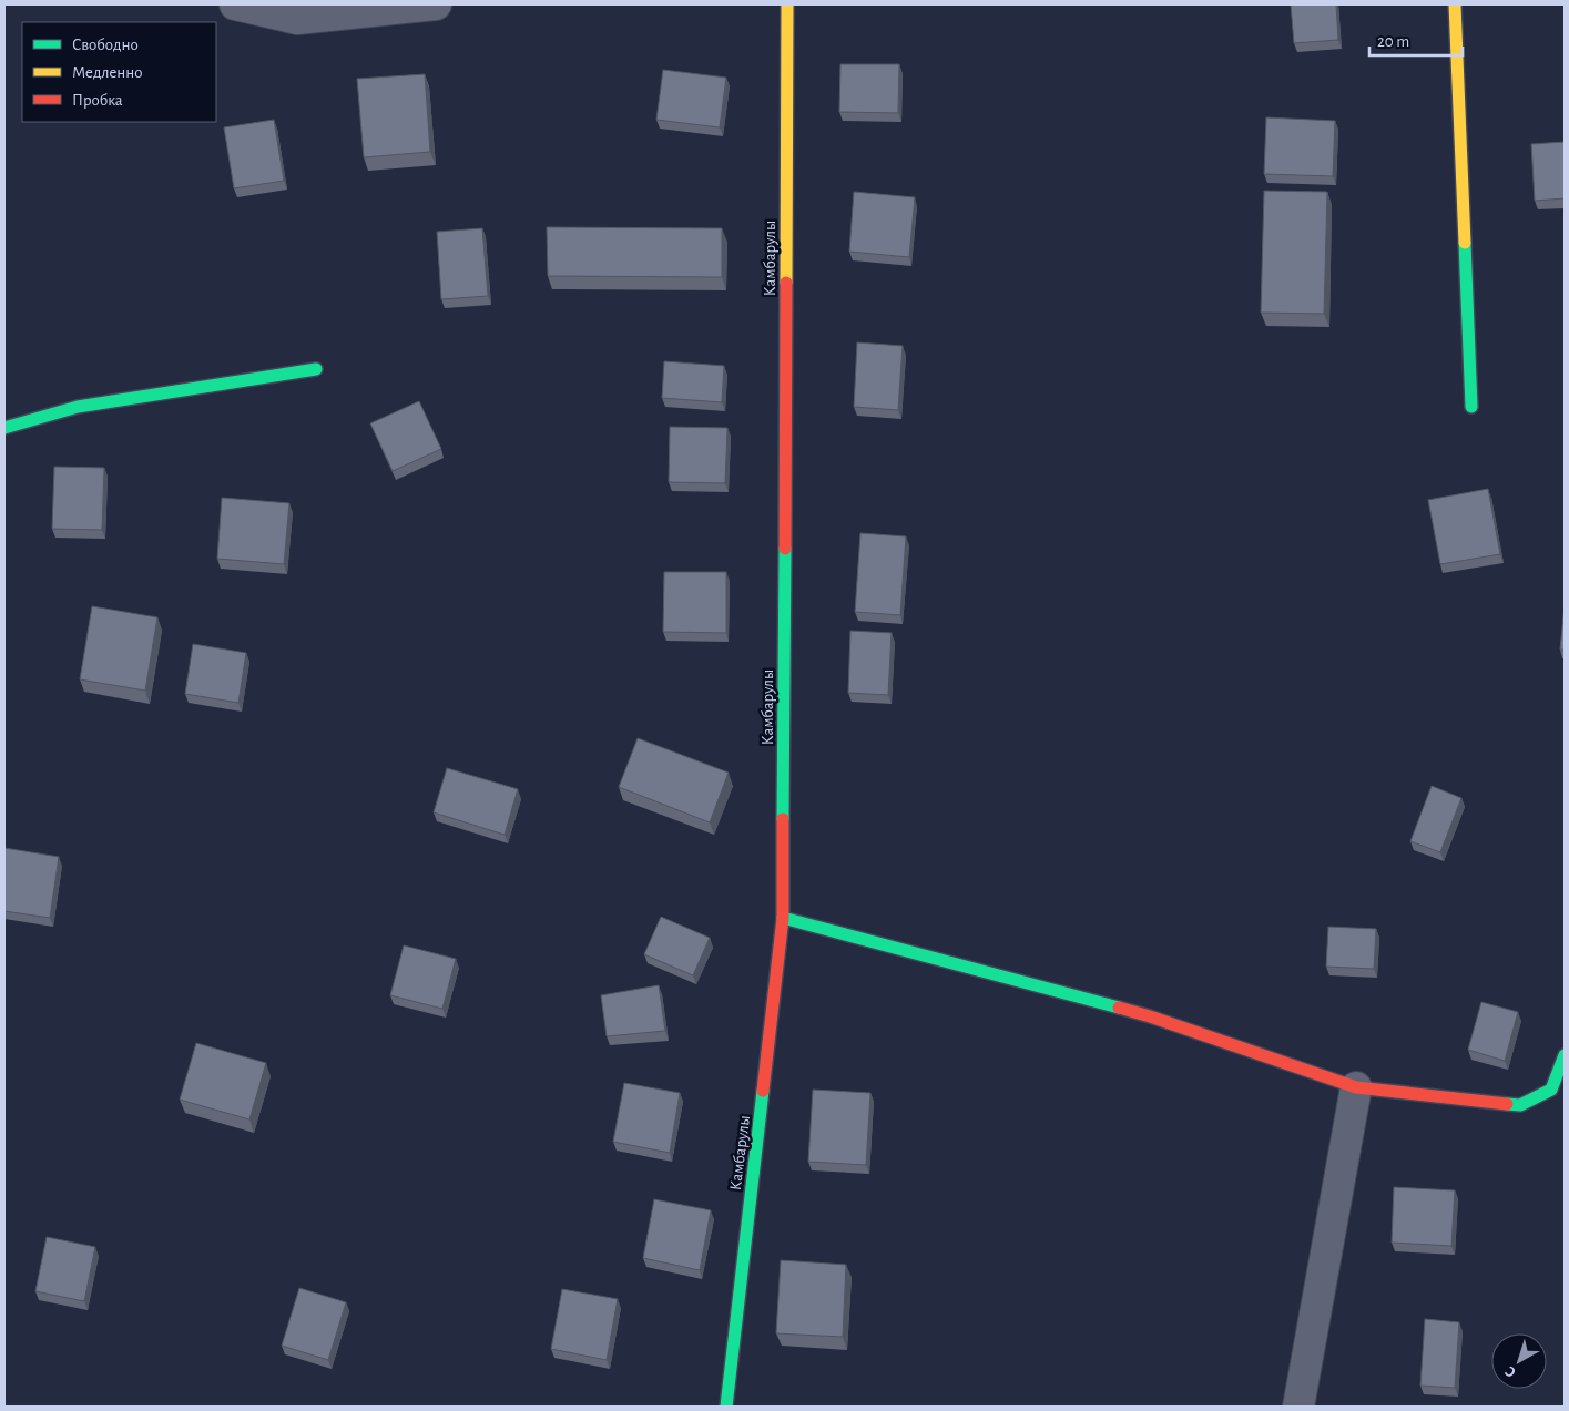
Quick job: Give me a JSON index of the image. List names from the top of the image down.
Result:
{
  "streets": {
    "street": ["Камбарулы"]
  },
  "legend": ["Свободно", "Медленно", "Пробка"],
  "scale_bar": "20 m",
  "north": "bottom left"
}
